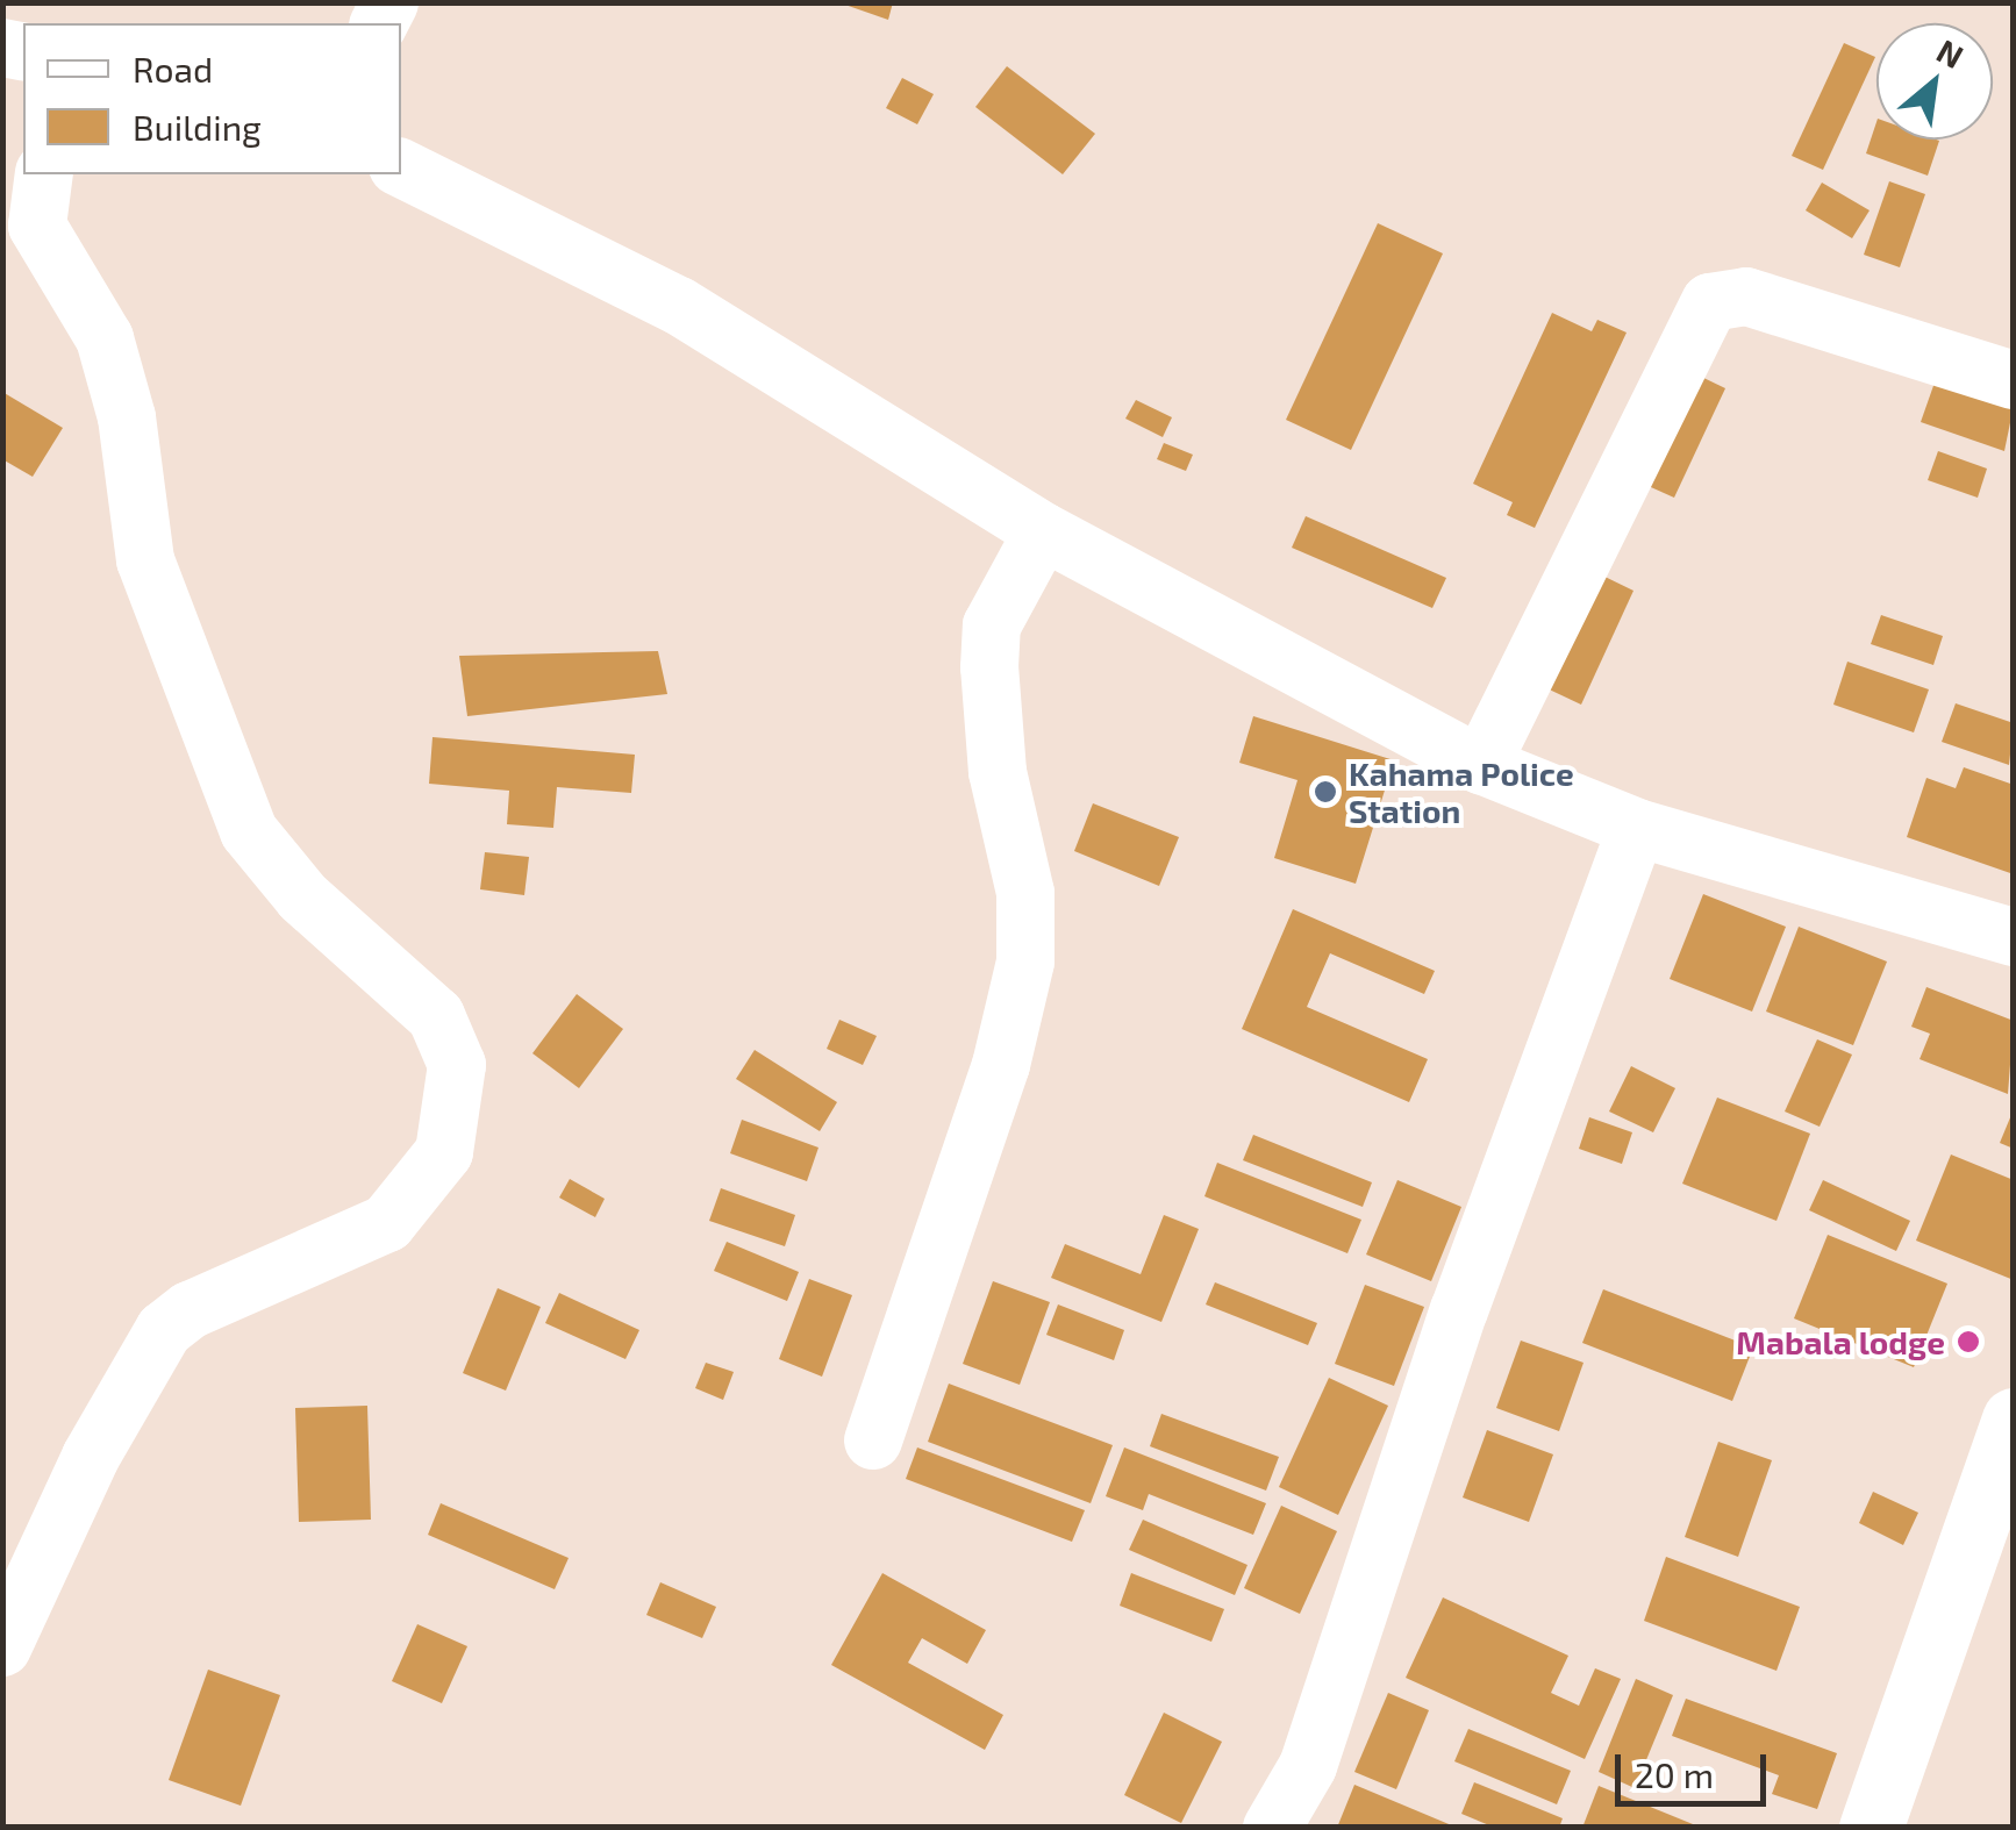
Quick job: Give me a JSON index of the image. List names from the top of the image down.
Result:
{
  "places": ["Kahama Police Station", "Mabala lodge"],
  "legend": ["Road", "Building"],
  "scale_bar": "20 m",
  "north": "top right"
}
